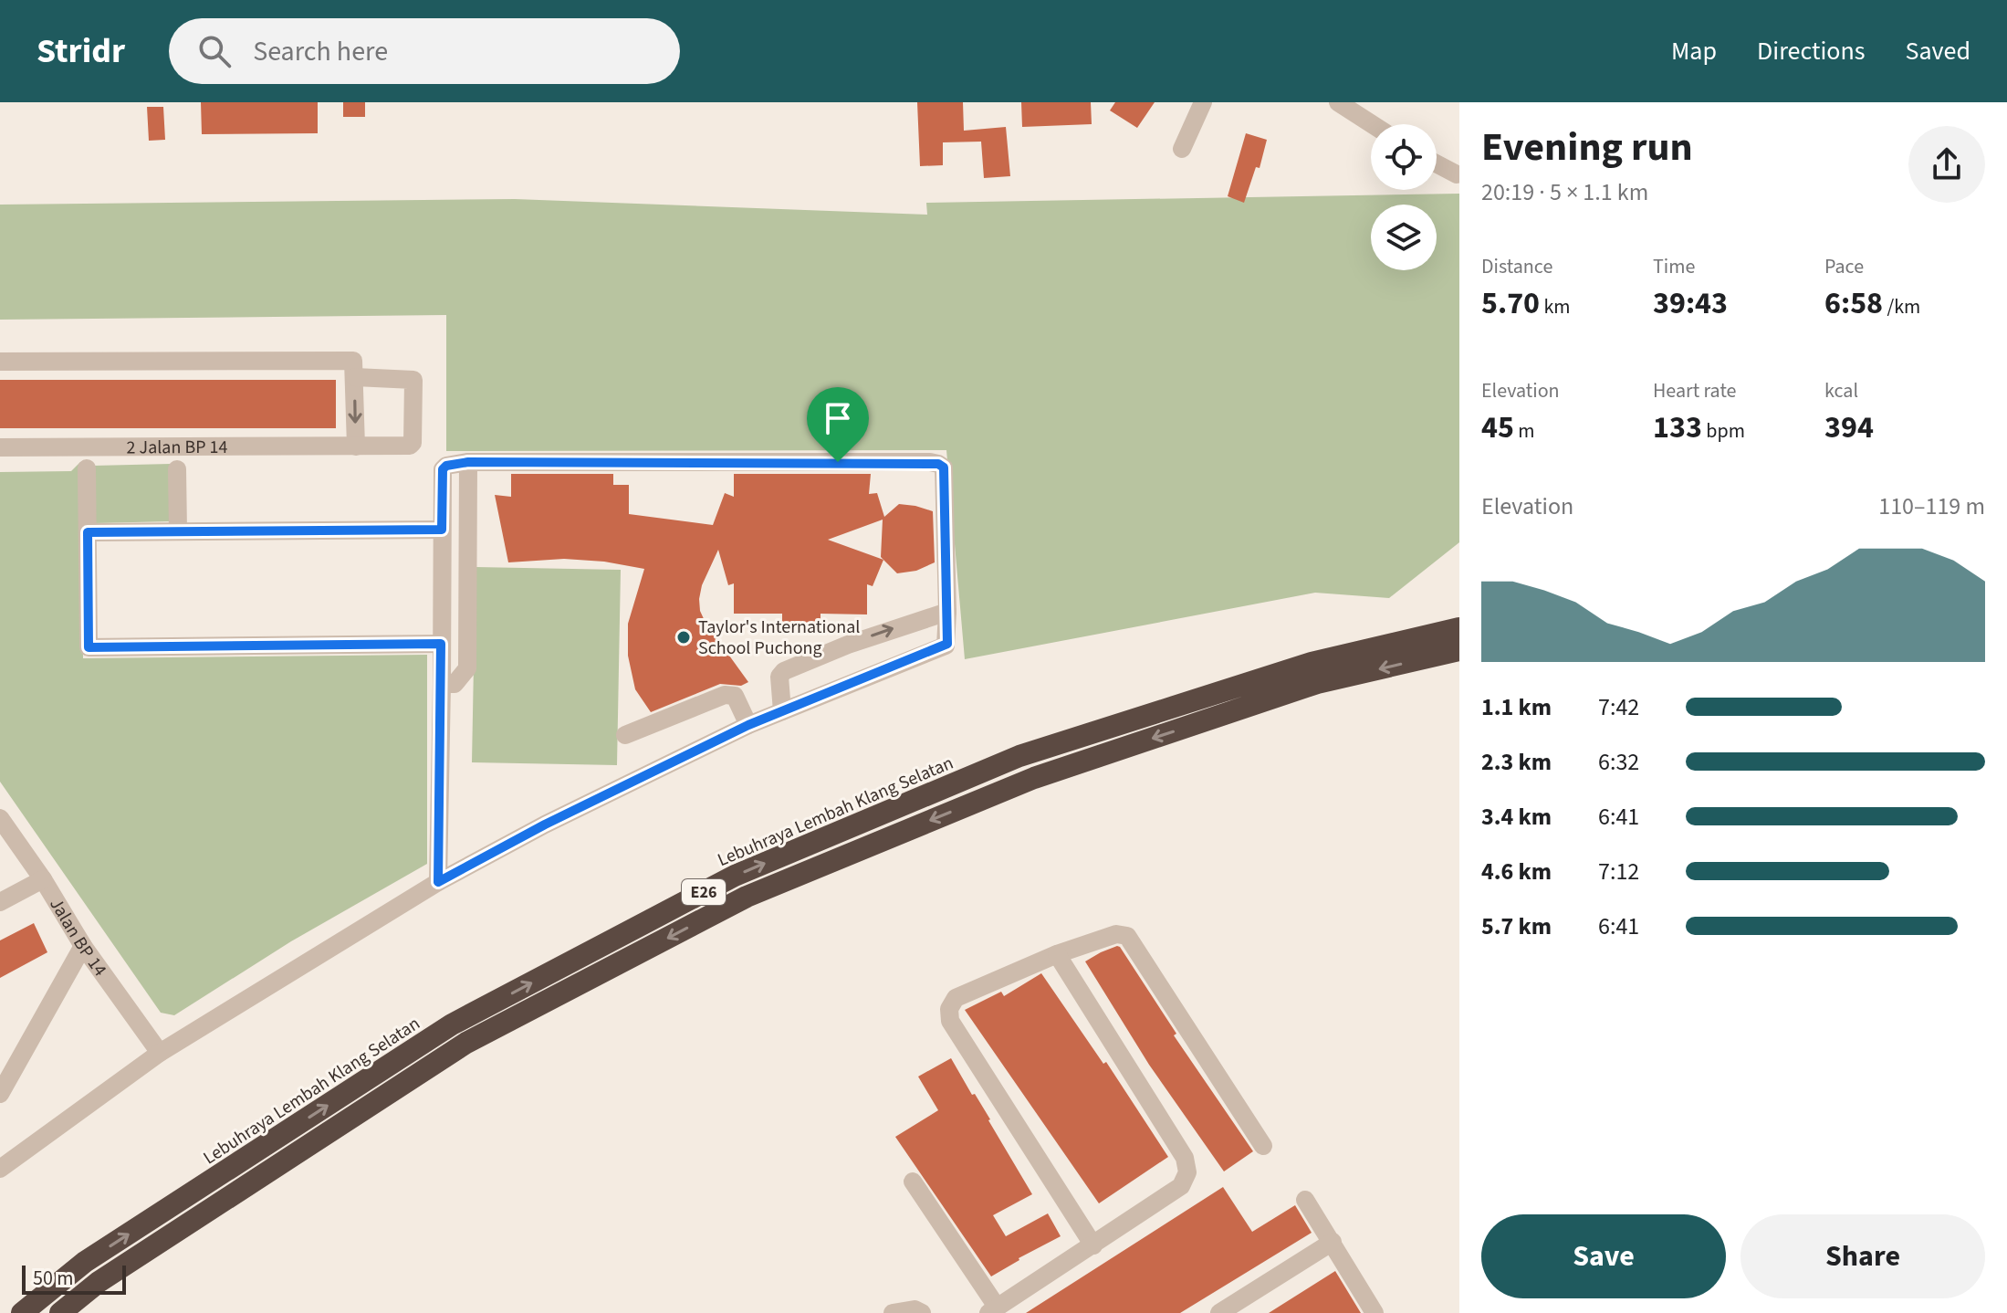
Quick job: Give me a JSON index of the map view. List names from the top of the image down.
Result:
{
  "streets": {
    "highway": ["Lebuhraya Lembah Klang Selatan", "E26"],
    "street": ["2 Jalan BP 14", "Jalan BP 14"]
  },
  "places": ["Taylor's International School Puchong"],
  "scale_bar": "50 m",
  "page": {
    "header": "Stridr",
    "search": "Search here",
    "nav": ["Map", "Directions", "Saved"],
    "heading": ["Evening run", "20:19 · 5 × 1.1 km"],
    "stats": [
      ["Distance", "5.70 km"],
      ["Time", "39:43"],
      ["Pace", "6:58 /km"],
      ["Elevation", "45 m"],
      ["Heart rate", "133 bpm"],
      ["kcal", "394"]
    ],
    "chart": ["Elevation", "110–119 m"],
    "list": [
      {
        "name": "1.1 km",
        "note": "7:42"
      },
      {
        "name": "2.3 km",
        "note": "6:32"
      },
      {
        "name": "3.4 km",
        "note": "6:41"
      },
      {
        "name": "4.6 km",
        "note": "7:12"
      },
      {
        "name": "5.7 km",
        "note": "6:41"
      }
    ],
    "buttons": ["Save", "Share"],
    "scale": "50 m"
  }
}
